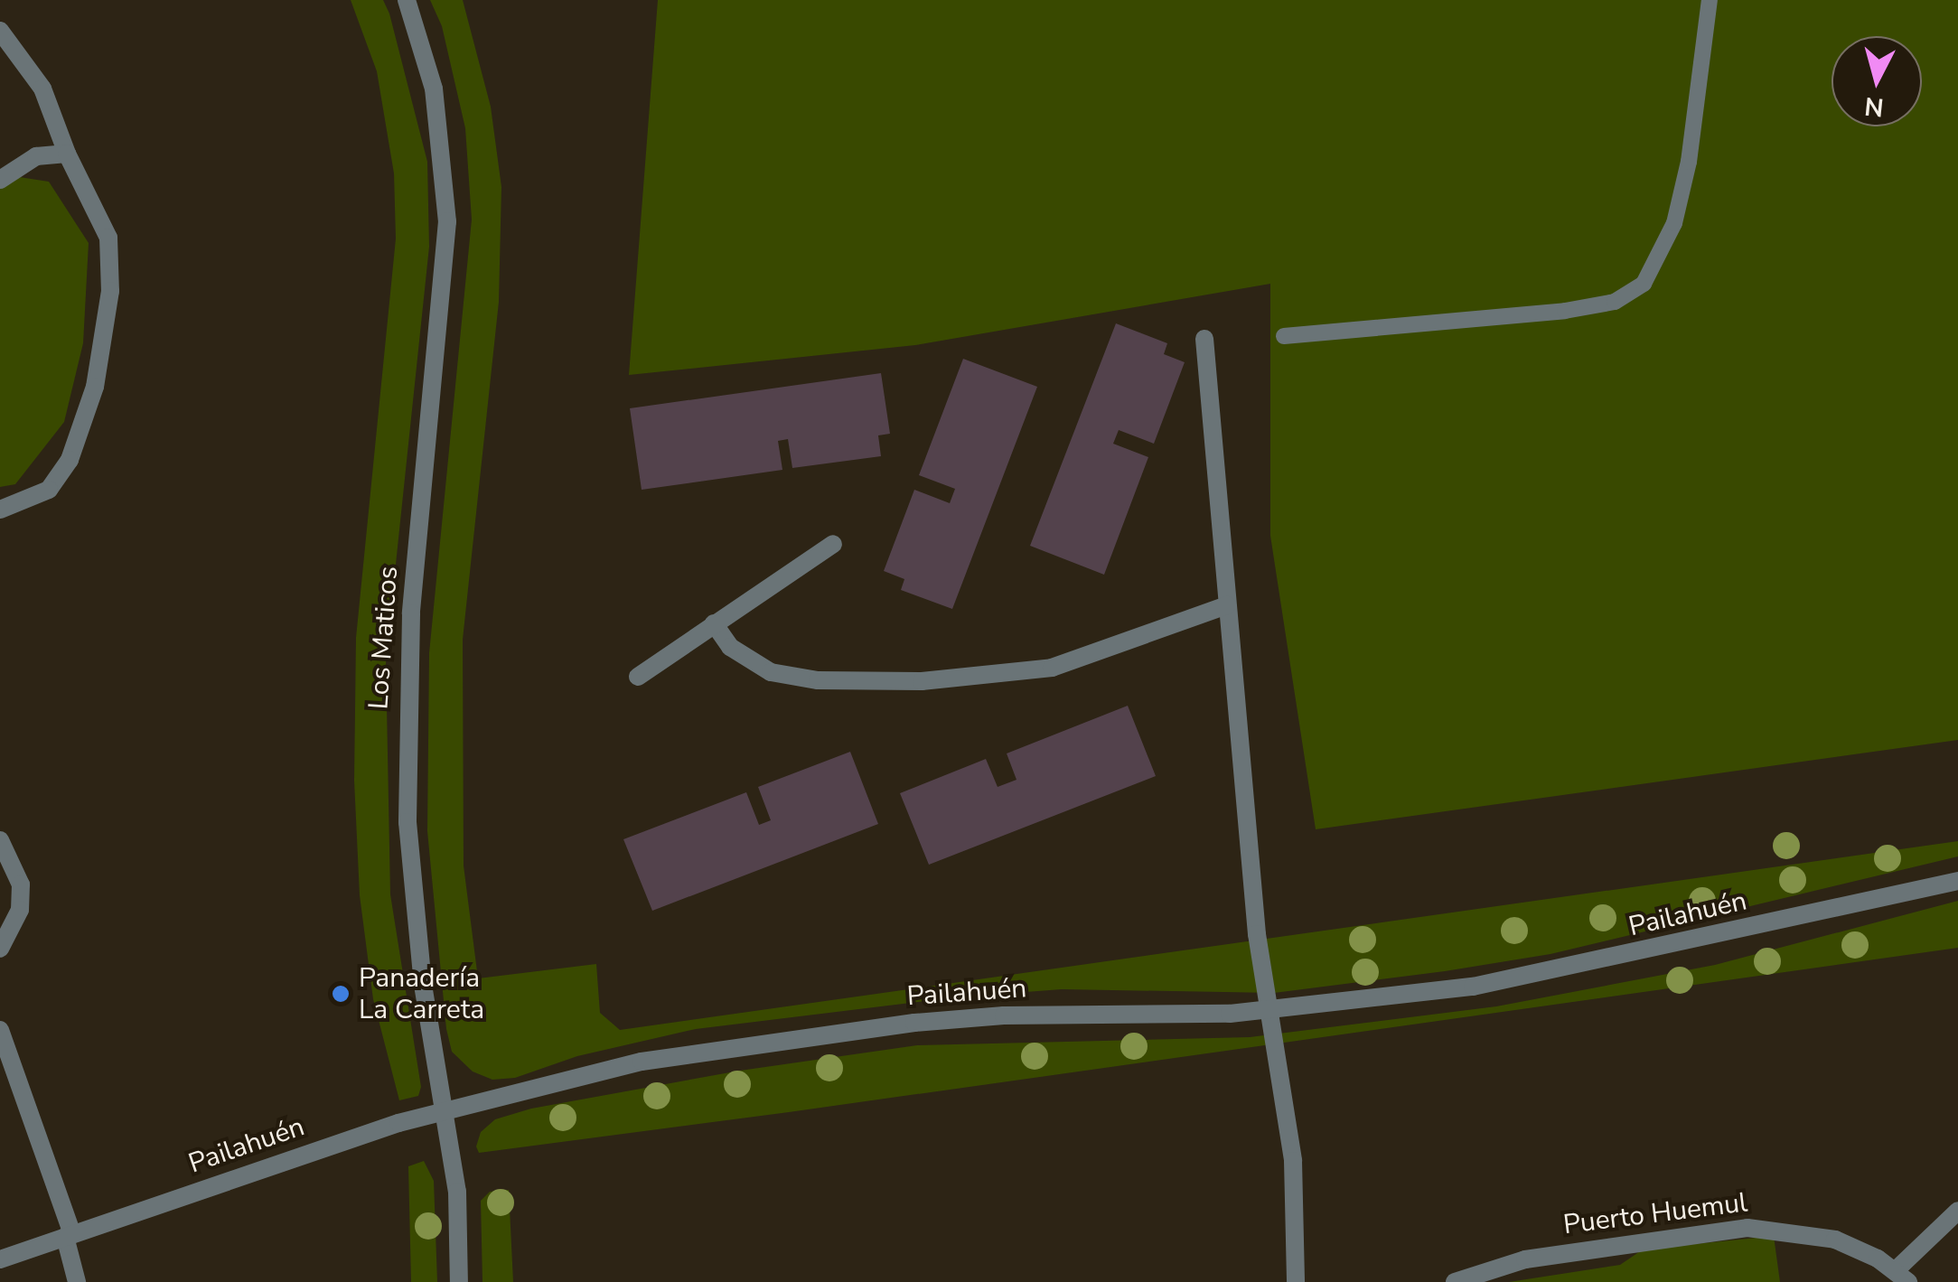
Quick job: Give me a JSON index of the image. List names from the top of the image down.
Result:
{
  "streets": {
    "street": ["Los Maticos", "Pailahuén", "Puerto Huemul"]
  },
  "crossings": [
    ["Los Maticos", "Pailahuén"]
  ],
  "places": ["Panadería La Carreta"],
  "north": "bottom"
}
